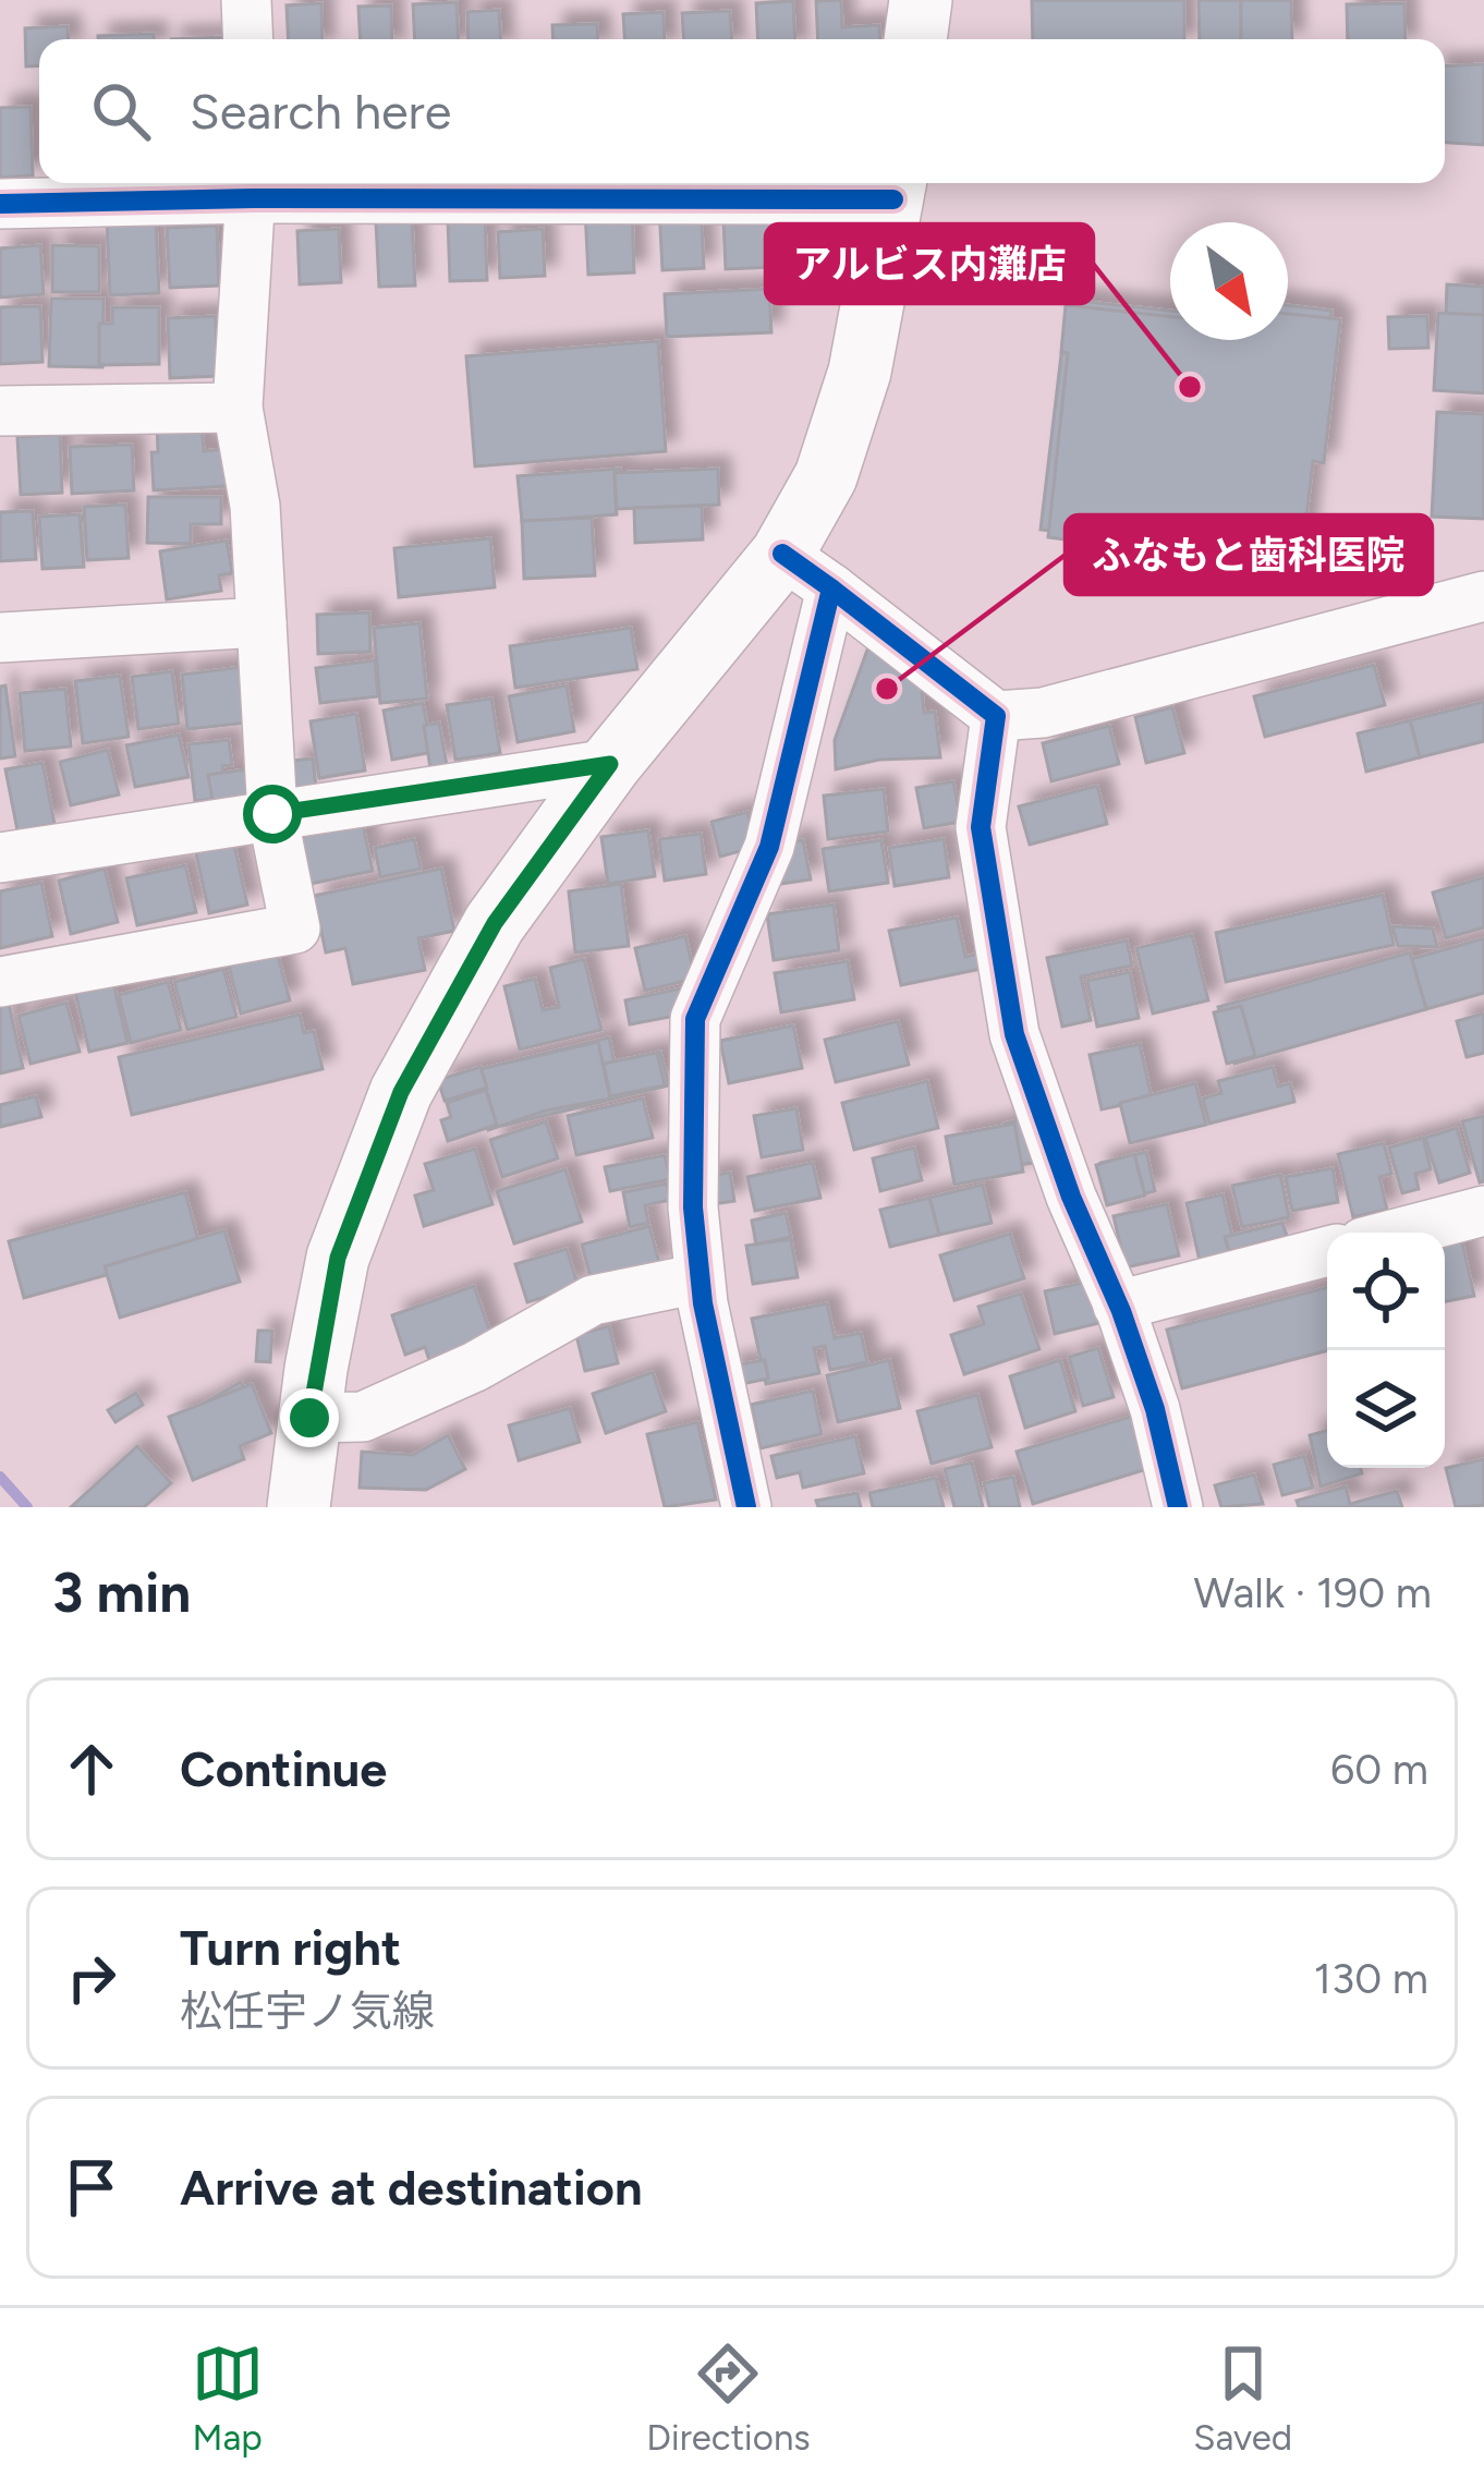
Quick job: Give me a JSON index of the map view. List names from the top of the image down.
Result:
{
  "places": ["アルビス内灘店", "ふなもと歯科医院"],
  "north": "bottom right",
  "page": {
    "search": "Search here",
    "heading": ["3 min", "Walk · 190 m"],
    "list": [
      ["Continue", "60 m"],
      ["Turn right", "松任宇ノ気線", "130 m"],
      "Arrive at destination"
    ],
    "nav": ["Map", "Directions", "Saved"]
  }
}
